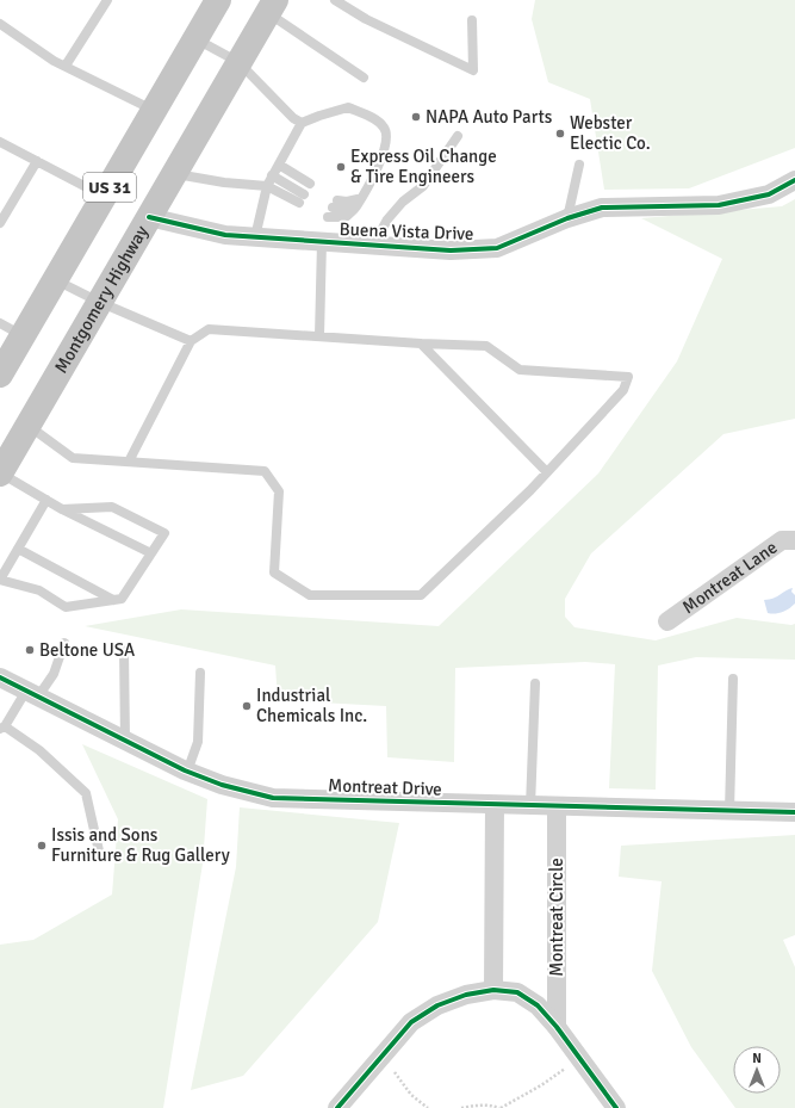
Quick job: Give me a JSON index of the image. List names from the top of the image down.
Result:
{
  "streets": {
    "main road": ["US 31", "Montgomery Highway"],
    "street": [
      "Buena Vista Drive",
      "Montreat Lane",
      "Montreat Drive",
      "Montreat Circle"
    ]
  },
  "crossings": [
    ["Buena Vista Drive", "Montgomery Highway"],
    ["Montreat Drive", "Montreat Circle"]
  ],
  "places": [
    "NAPA Auto Parts",
    "Webster Electic Co.",
    "Express Oil Change & Tire Engineers",
    "Beltone USA",
    "Industrial Chemicals Inc.",
    "Issis and Sons Furniture & Rug Gallery"
  ],
  "north": "top"
}
